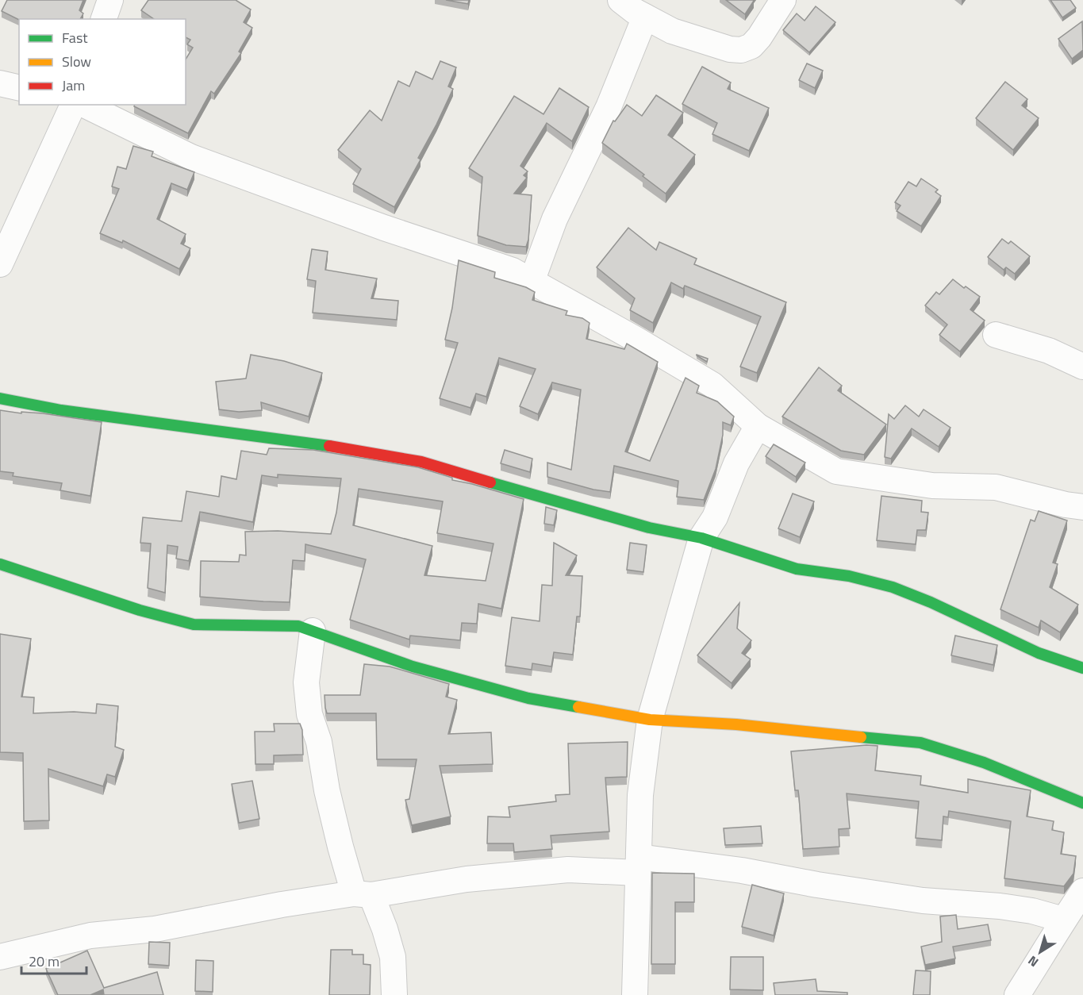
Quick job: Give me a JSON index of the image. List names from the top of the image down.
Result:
{
  "legend": ["Fast", "Slow", "Jam"],
  "scale_bar": "20 m",
  "north": "bottom left"
}
